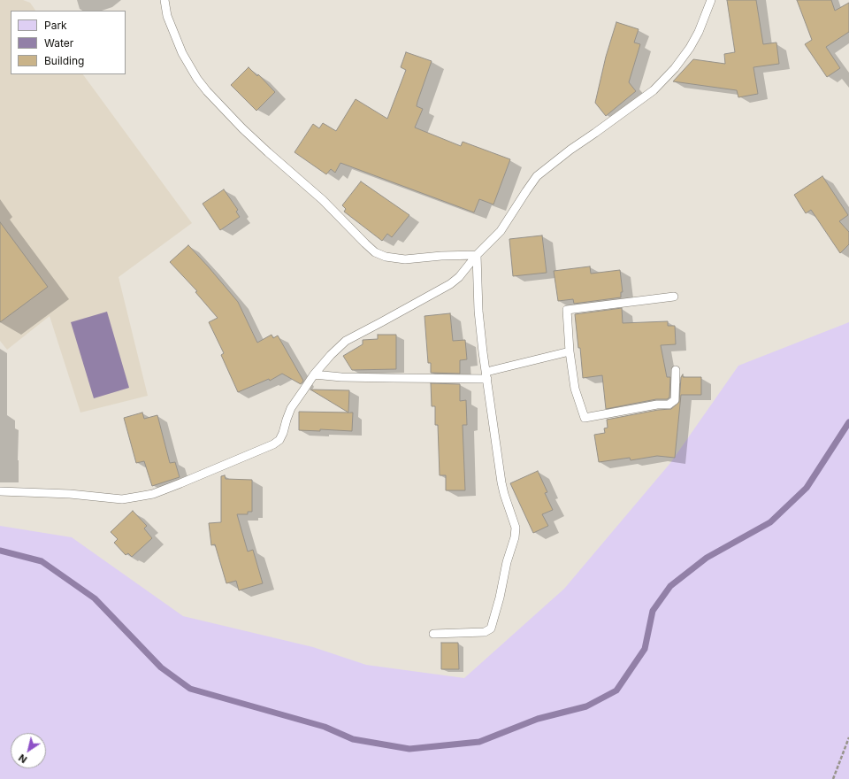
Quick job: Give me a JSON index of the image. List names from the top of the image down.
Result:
{
  "legend": ["Park", "Water", "Building"],
  "north": "bottom left"
}
